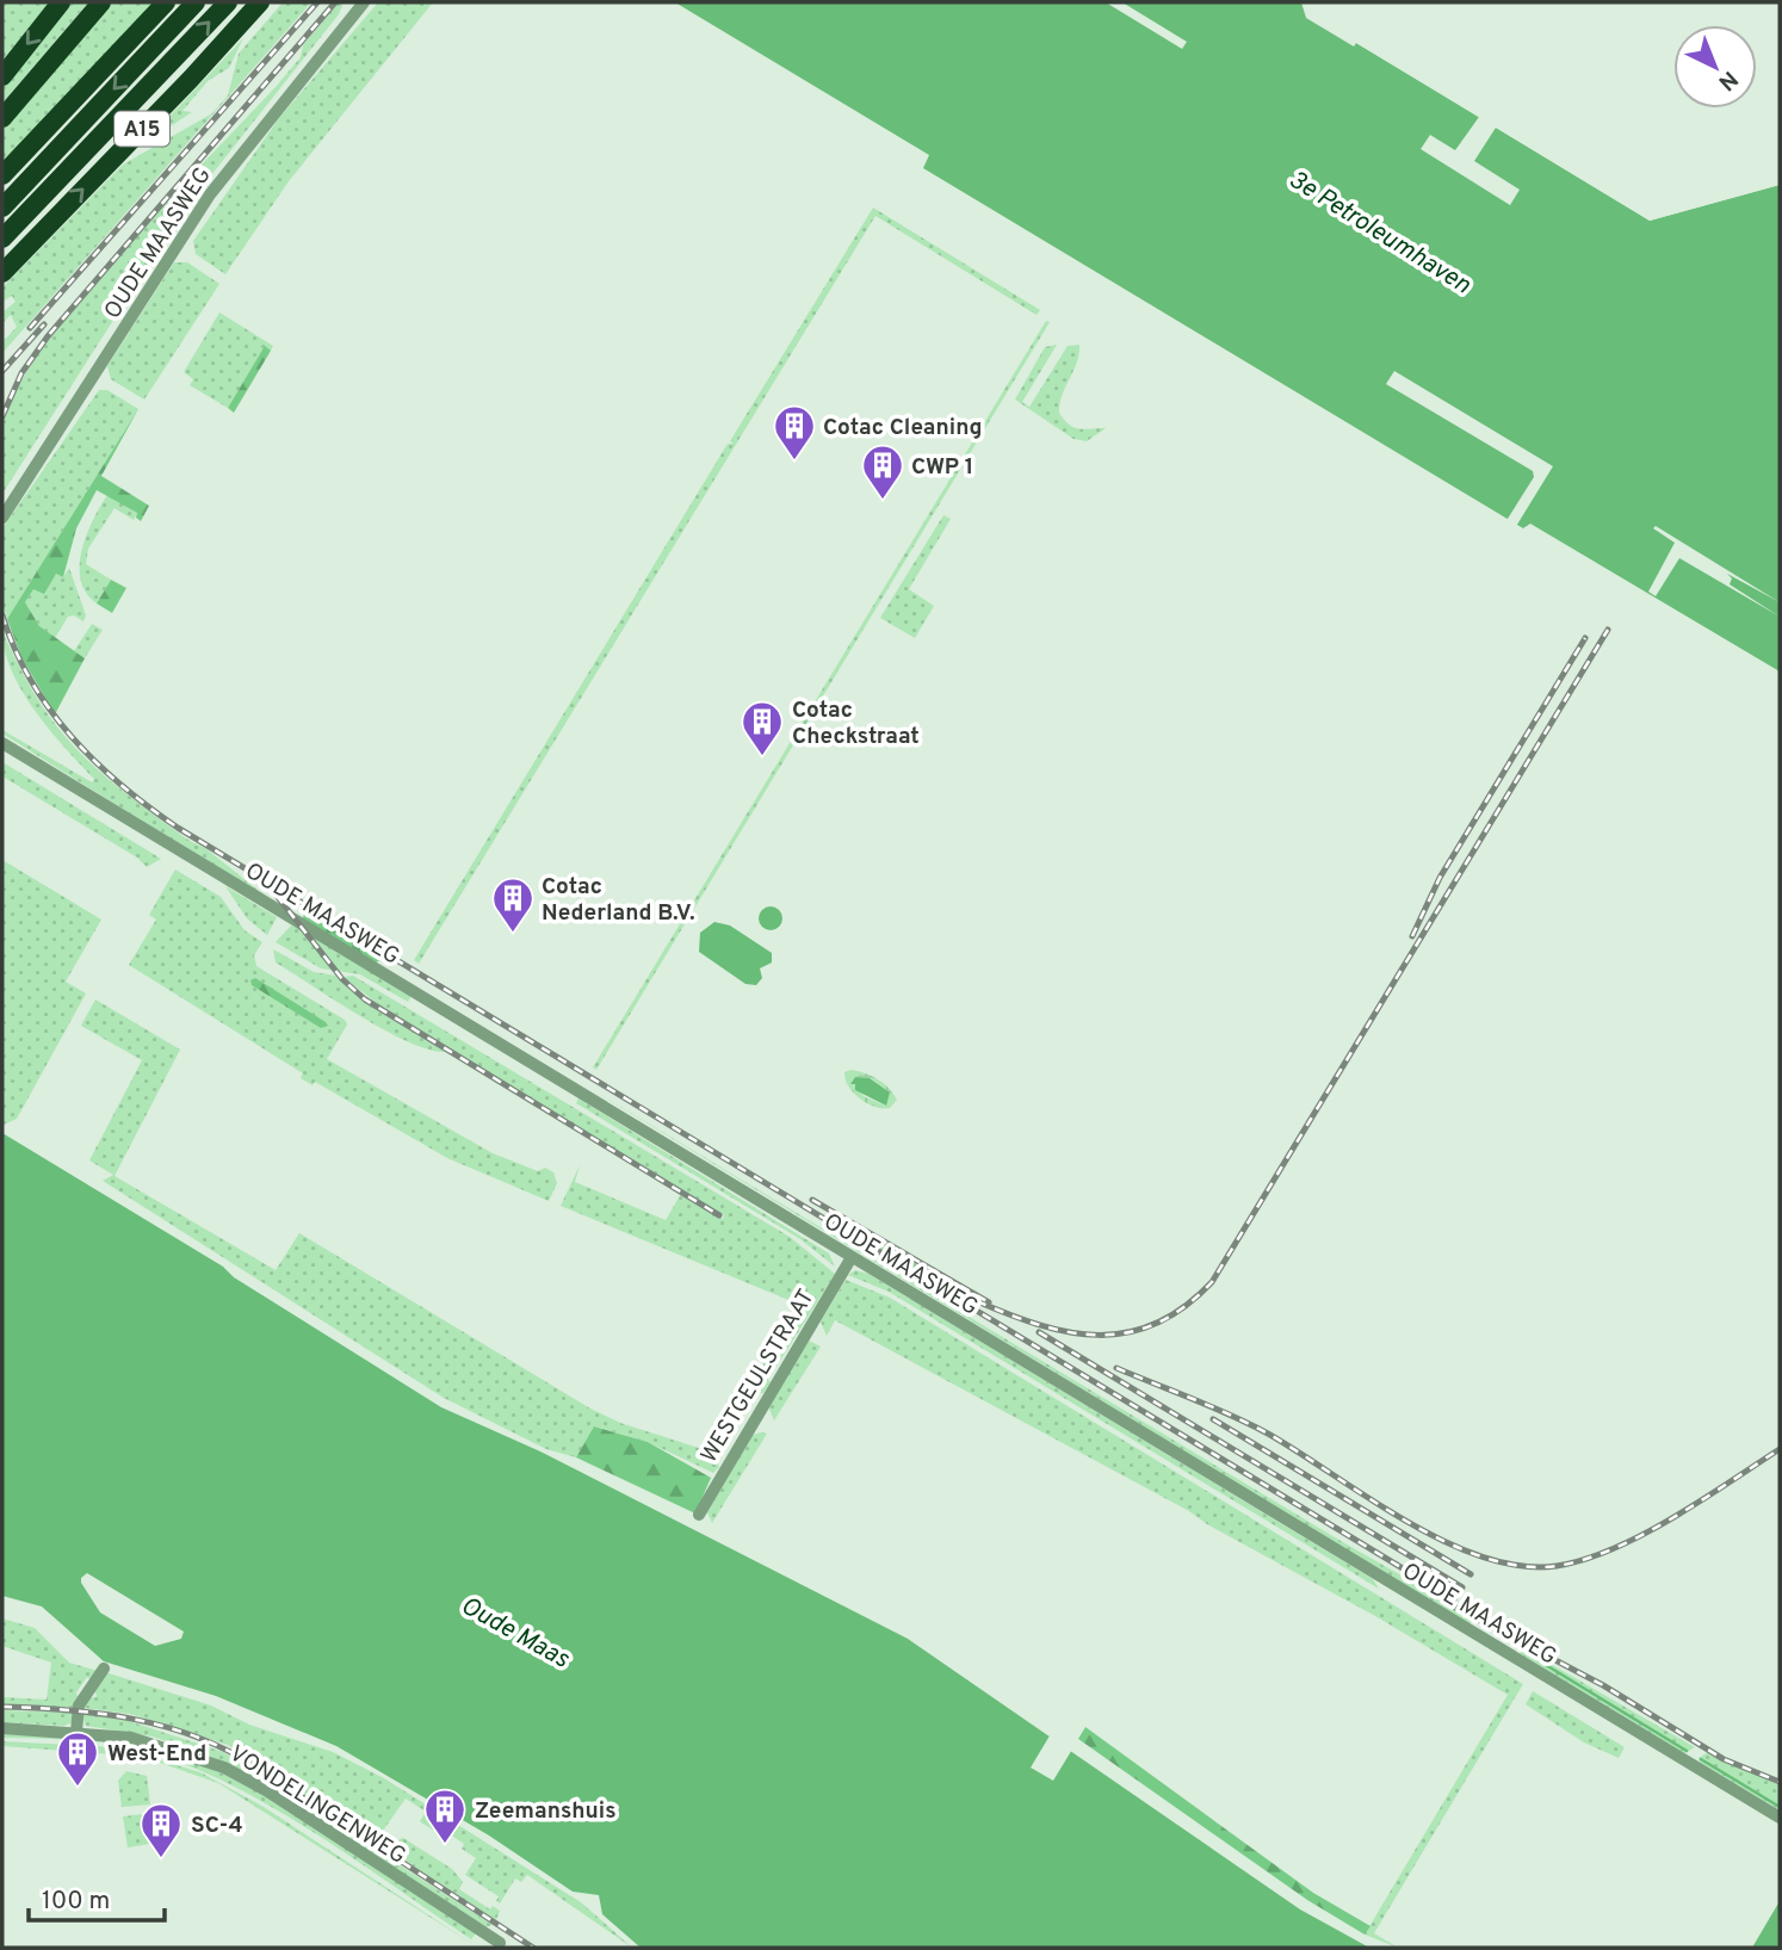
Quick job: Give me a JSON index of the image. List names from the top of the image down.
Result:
{
  "streets": {
    "highway": ["A15"],
    "street": ["OUDE MAASWEG", "WESTGEULSTRAAT", "VONDELINGENWEG"]
  },
  "crossings": [
    ["OUDE MAASWEG", "WESTGEULSTRAAT"]
  ],
  "water": ["3e Petroleumhaven", "Oude Maas"],
  "places": {
    "building": [
      "Cotac Cleaning",
      "CWP 1",
      "Cotac Checkstraat",
      "Cotac Nederland B.V.",
      "West-End",
      "Zeemanshuis",
      "SC-4"
    ]
  },
  "scale_bar": "100 m",
  "north": "bottom right"
}
